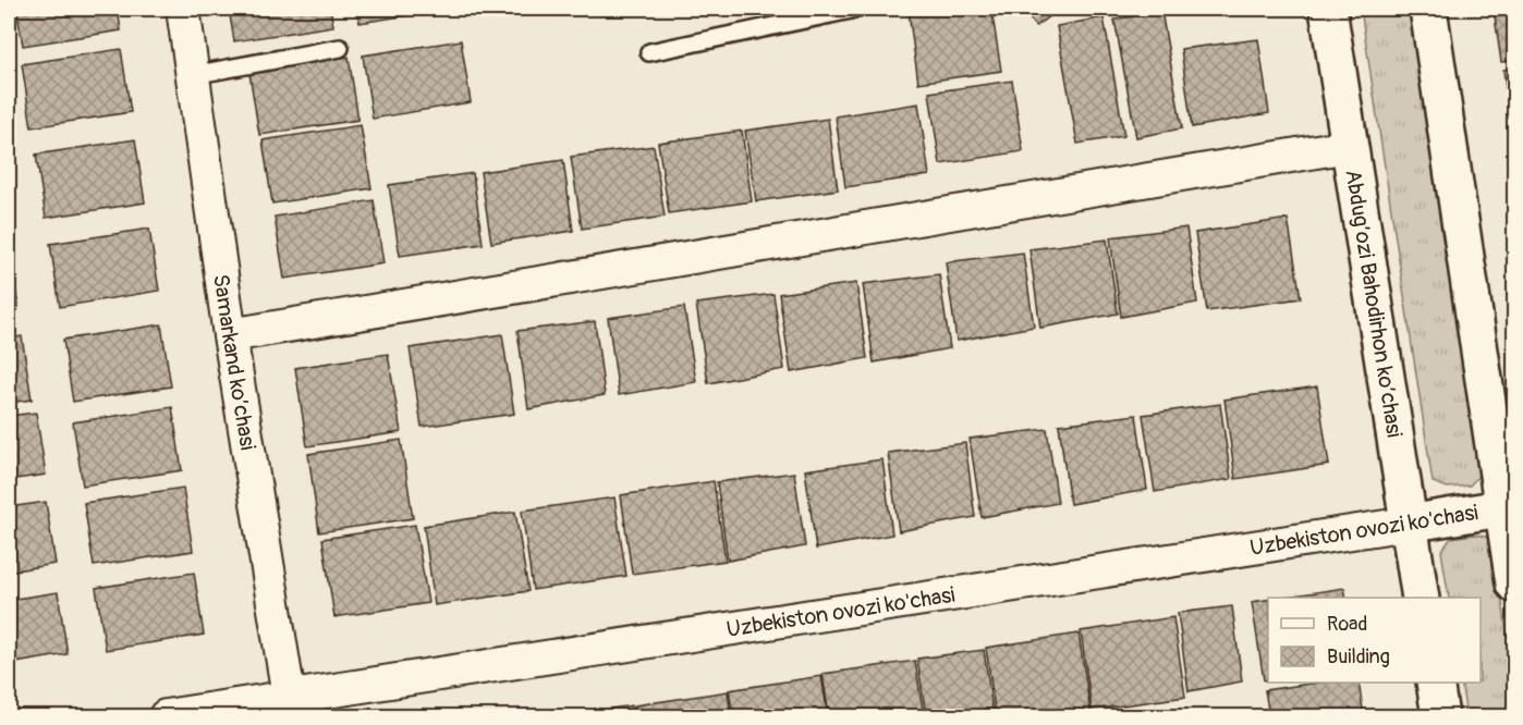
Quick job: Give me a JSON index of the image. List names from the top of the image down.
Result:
{
  "streets": {
    "main road": ["Abdug’ozi Bahodirhon ko’chasi", "Uzbekiston ovozi ko'chasi"],
    "street": ["Samarkand ko’chasi"]
  },
  "crossings": [
    ["Abdug’ozi Bahodirhon ko’chasi", "Uzbekiston ovozi ko'chasi"],
    ["Samarkand ko’chasi", "Uzbekiston ovozi ko'chasi"]
  ],
  "legend": ["Road", "Building"]
}
